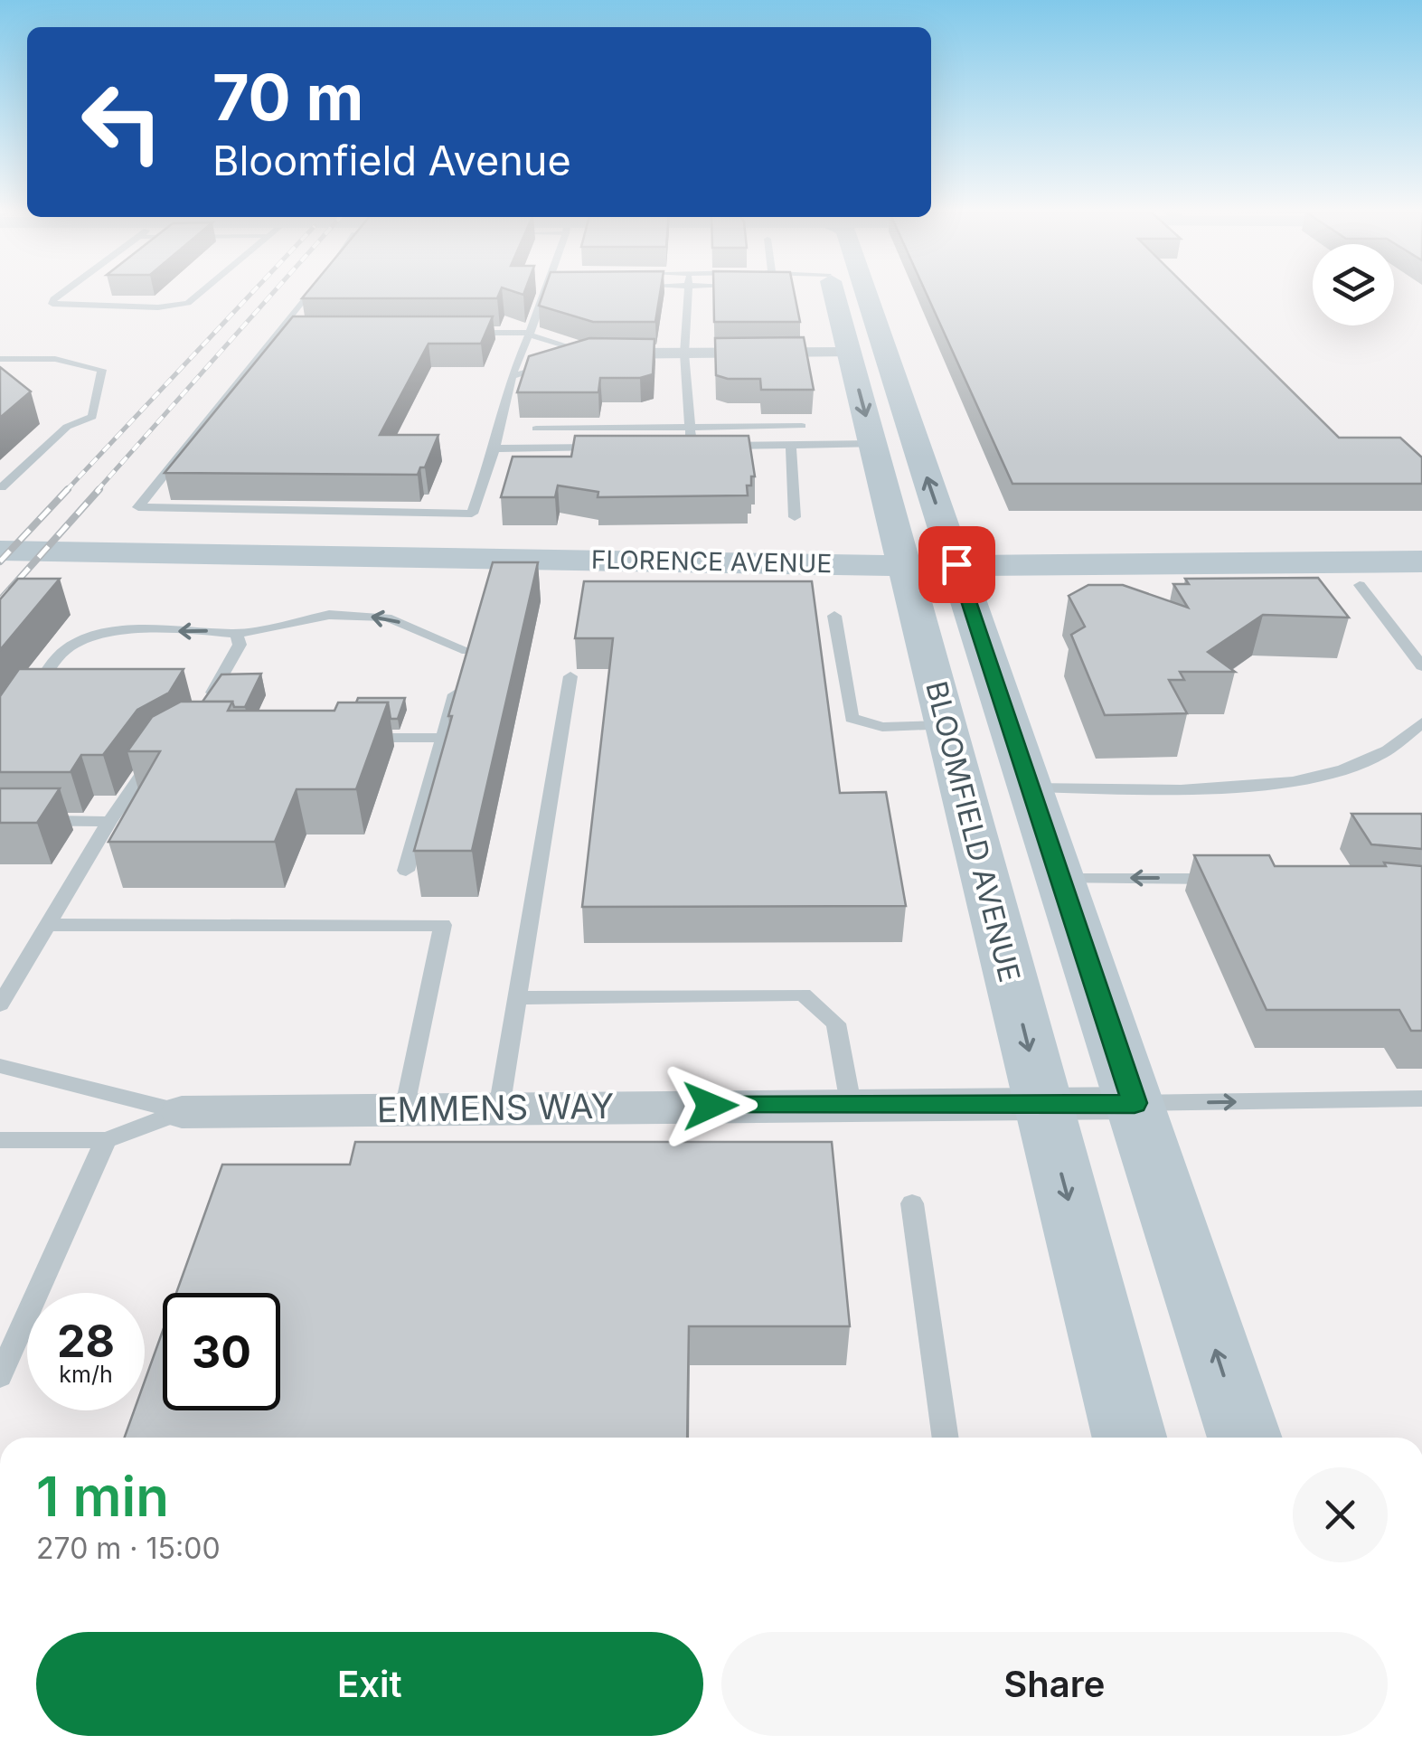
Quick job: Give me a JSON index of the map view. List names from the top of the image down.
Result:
{
  "streets": {
    "main road": ["FLORENCE AVENUE", "BLOOMFIELD AVENUE"],
    "street": ["EMMENS WAY"]
  },
  "crossings": [
    ["FLORENCE AVENUE", "BLOOMFIELD AVENUE"],
    ["BLOOMFIELD AVENUE", "EMMENS WAY"]
  ],
  "page": {
    "turn": ["70 m", "Bloomfield Avenue"],
    "speed": "28 km/h",
    "limit": "30",
    "heading": ["1 min", "270 m · 15:00"],
    "buttons": ["Exit", "Share"]
  }
}
